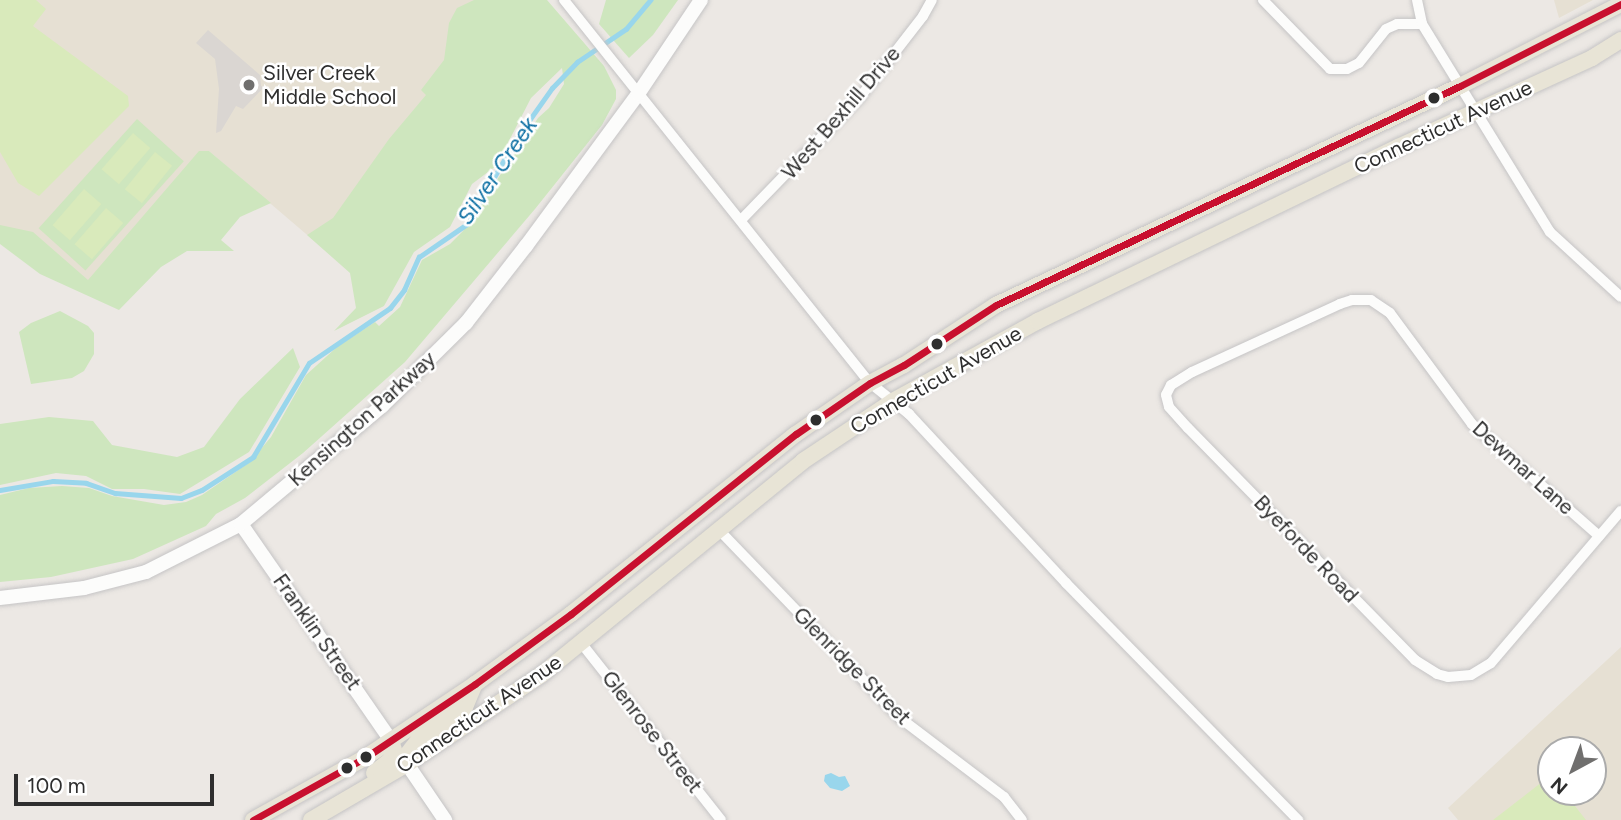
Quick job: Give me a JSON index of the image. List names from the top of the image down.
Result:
{
  "streets": {
    "main road": ["Connecticut Avenue"],
    "street": [
      "West Bexhill Drive",
      "Kensington Parkway",
      "Dewmar Lane",
      "Byeforde Road",
      "Franklin Street",
      "Glenridge Street",
      "Glenrose Street"
    ]
  },
  "crossings": [
    ["Connecticut Avenue", "Franklin Street"],
    ["Connecticut Avenue", "Glenridge Street"],
    ["Connecticut Avenue", "Glenrose Street"],
    ["Kensington Parkway", "Franklin Street"],
    ["Dewmar Lane", "Byeforde Road"]
  ],
  "water": ["Silver Creek"],
  "places": ["Silver Creek Middle School"],
  "scale_bar": "100 m",
  "north": "bottom left"
}
